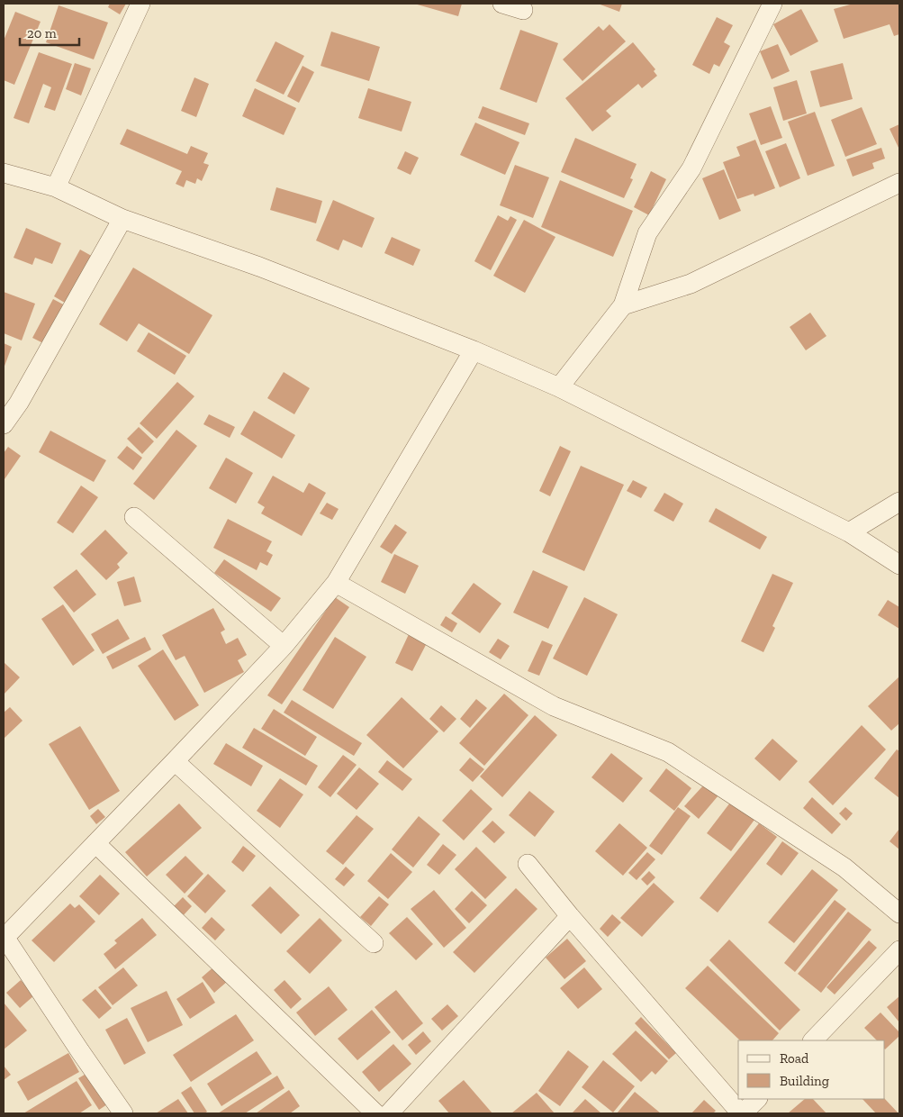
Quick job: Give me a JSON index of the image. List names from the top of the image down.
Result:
{
  "legend": ["Road", "Building"],
  "scale_bar": "20 m"
}
